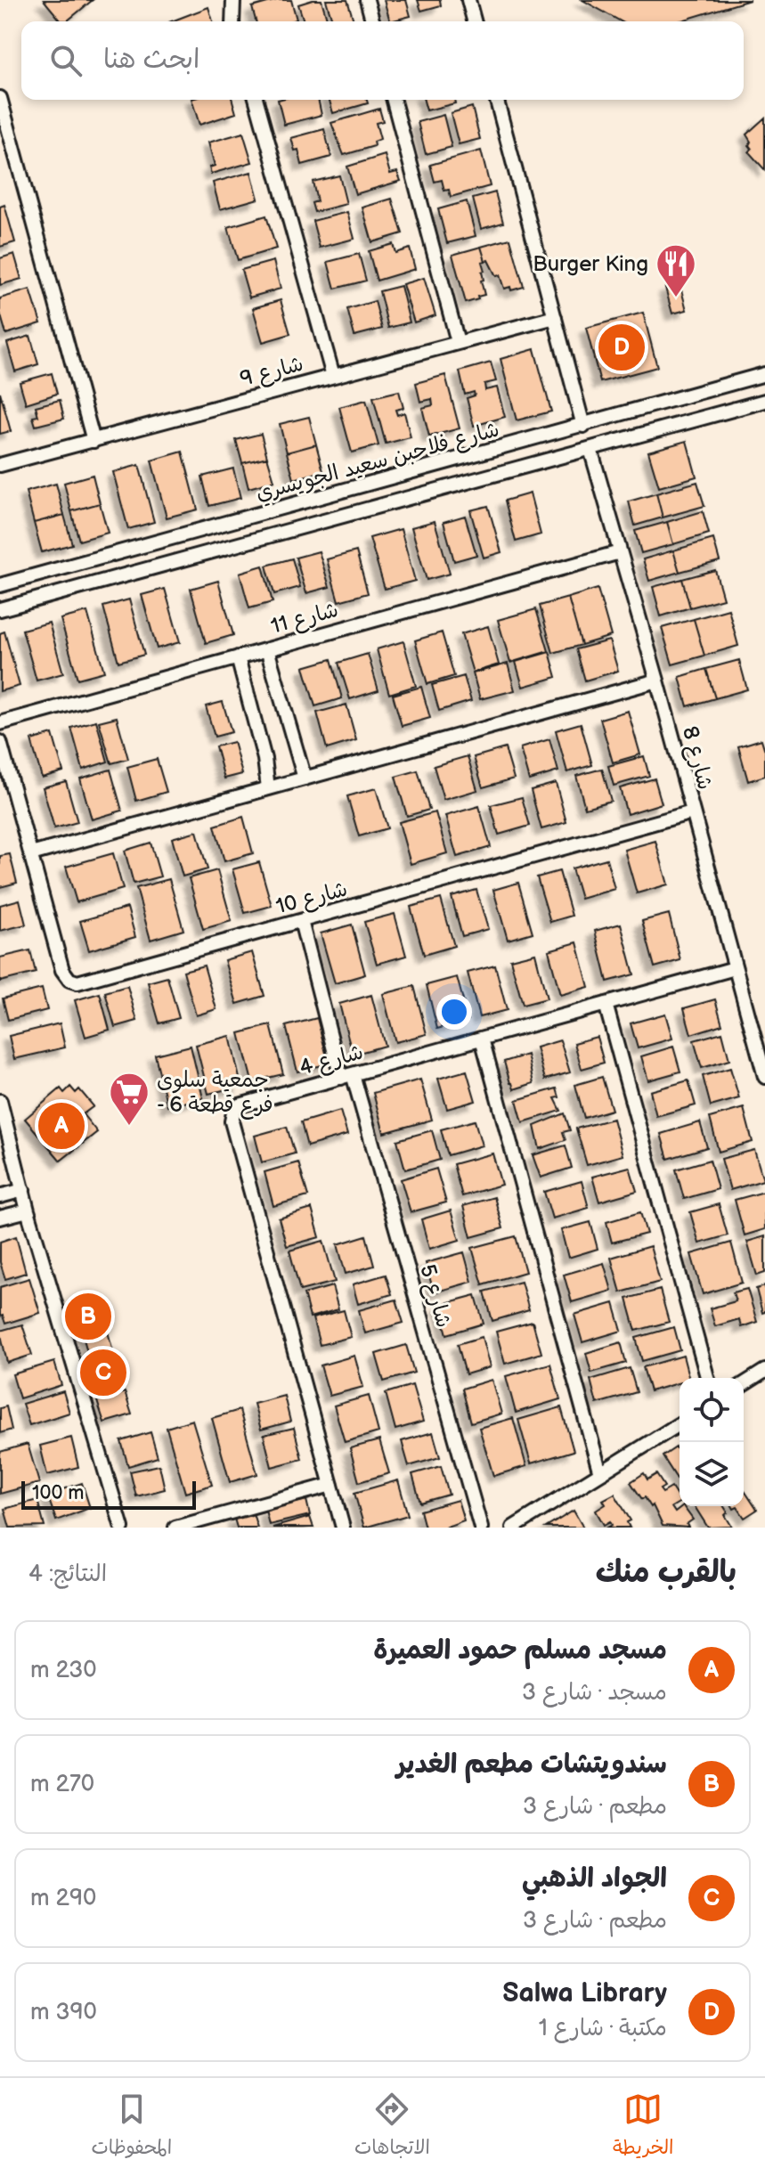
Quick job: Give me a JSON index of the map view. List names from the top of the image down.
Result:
{
  "streets": {
    "street": [
      "شارع 9",
      "شارع فلاحبن سعيد الجويسري",
      "شارع 11",
      "شارع 8",
      "شارع 10",
      "شارع 4",
      "شارع 5"
    ]
  },
  "crossings": [
    ["شارع فلاحبن سعيد الجويسري", "شارع 8"],
    ["شارع 11", "شارع 8"],
    ["شارع 8", "شارع 10"],
    ["شارع 8", "شارع 4"],
    ["شارع 10", "شارع 5"],
    ["شارع 4", "شارع 5"]
  ],
  "places": {
    "restaurant": ["Burger King"],
    "supermarket": ["جمعية سلوى - فرع قطعة 6"]
  },
  "scale_bar": "100 m",
  "page": {
    "search": "ابحث هنا",
    "pins": [
      "D",
      "A",
      "B",
      "C"
    ],
    "scale": "100 m",
    "heading": ["بالقرب منك", "النتائج: 4"],
    "list": [
      {
        "mark": "A",
        "name": "مسجد مسلم حمود العميرة",
        "note": "مسجد · شارع 3",
        "value": "230 m"
      },
      {
        "mark": "B",
        "name": "سندويتشات مطعم الغدير",
        "note": "مطعم · شارع 3",
        "value": "270 m"
      },
      {
        "mark": "C",
        "name": "الجواد الذهبي",
        "note": "مطعم · شارع 3",
        "value": "290 m"
      },
      {
        "mark": "D",
        "name": "Salwa Library",
        "note": "مكتبة · شارع 1",
        "value": "390 m"
      }
    ],
    "nav": ["الخريطة", "الاتجاهات", "المحفوظات"]
  }
}
